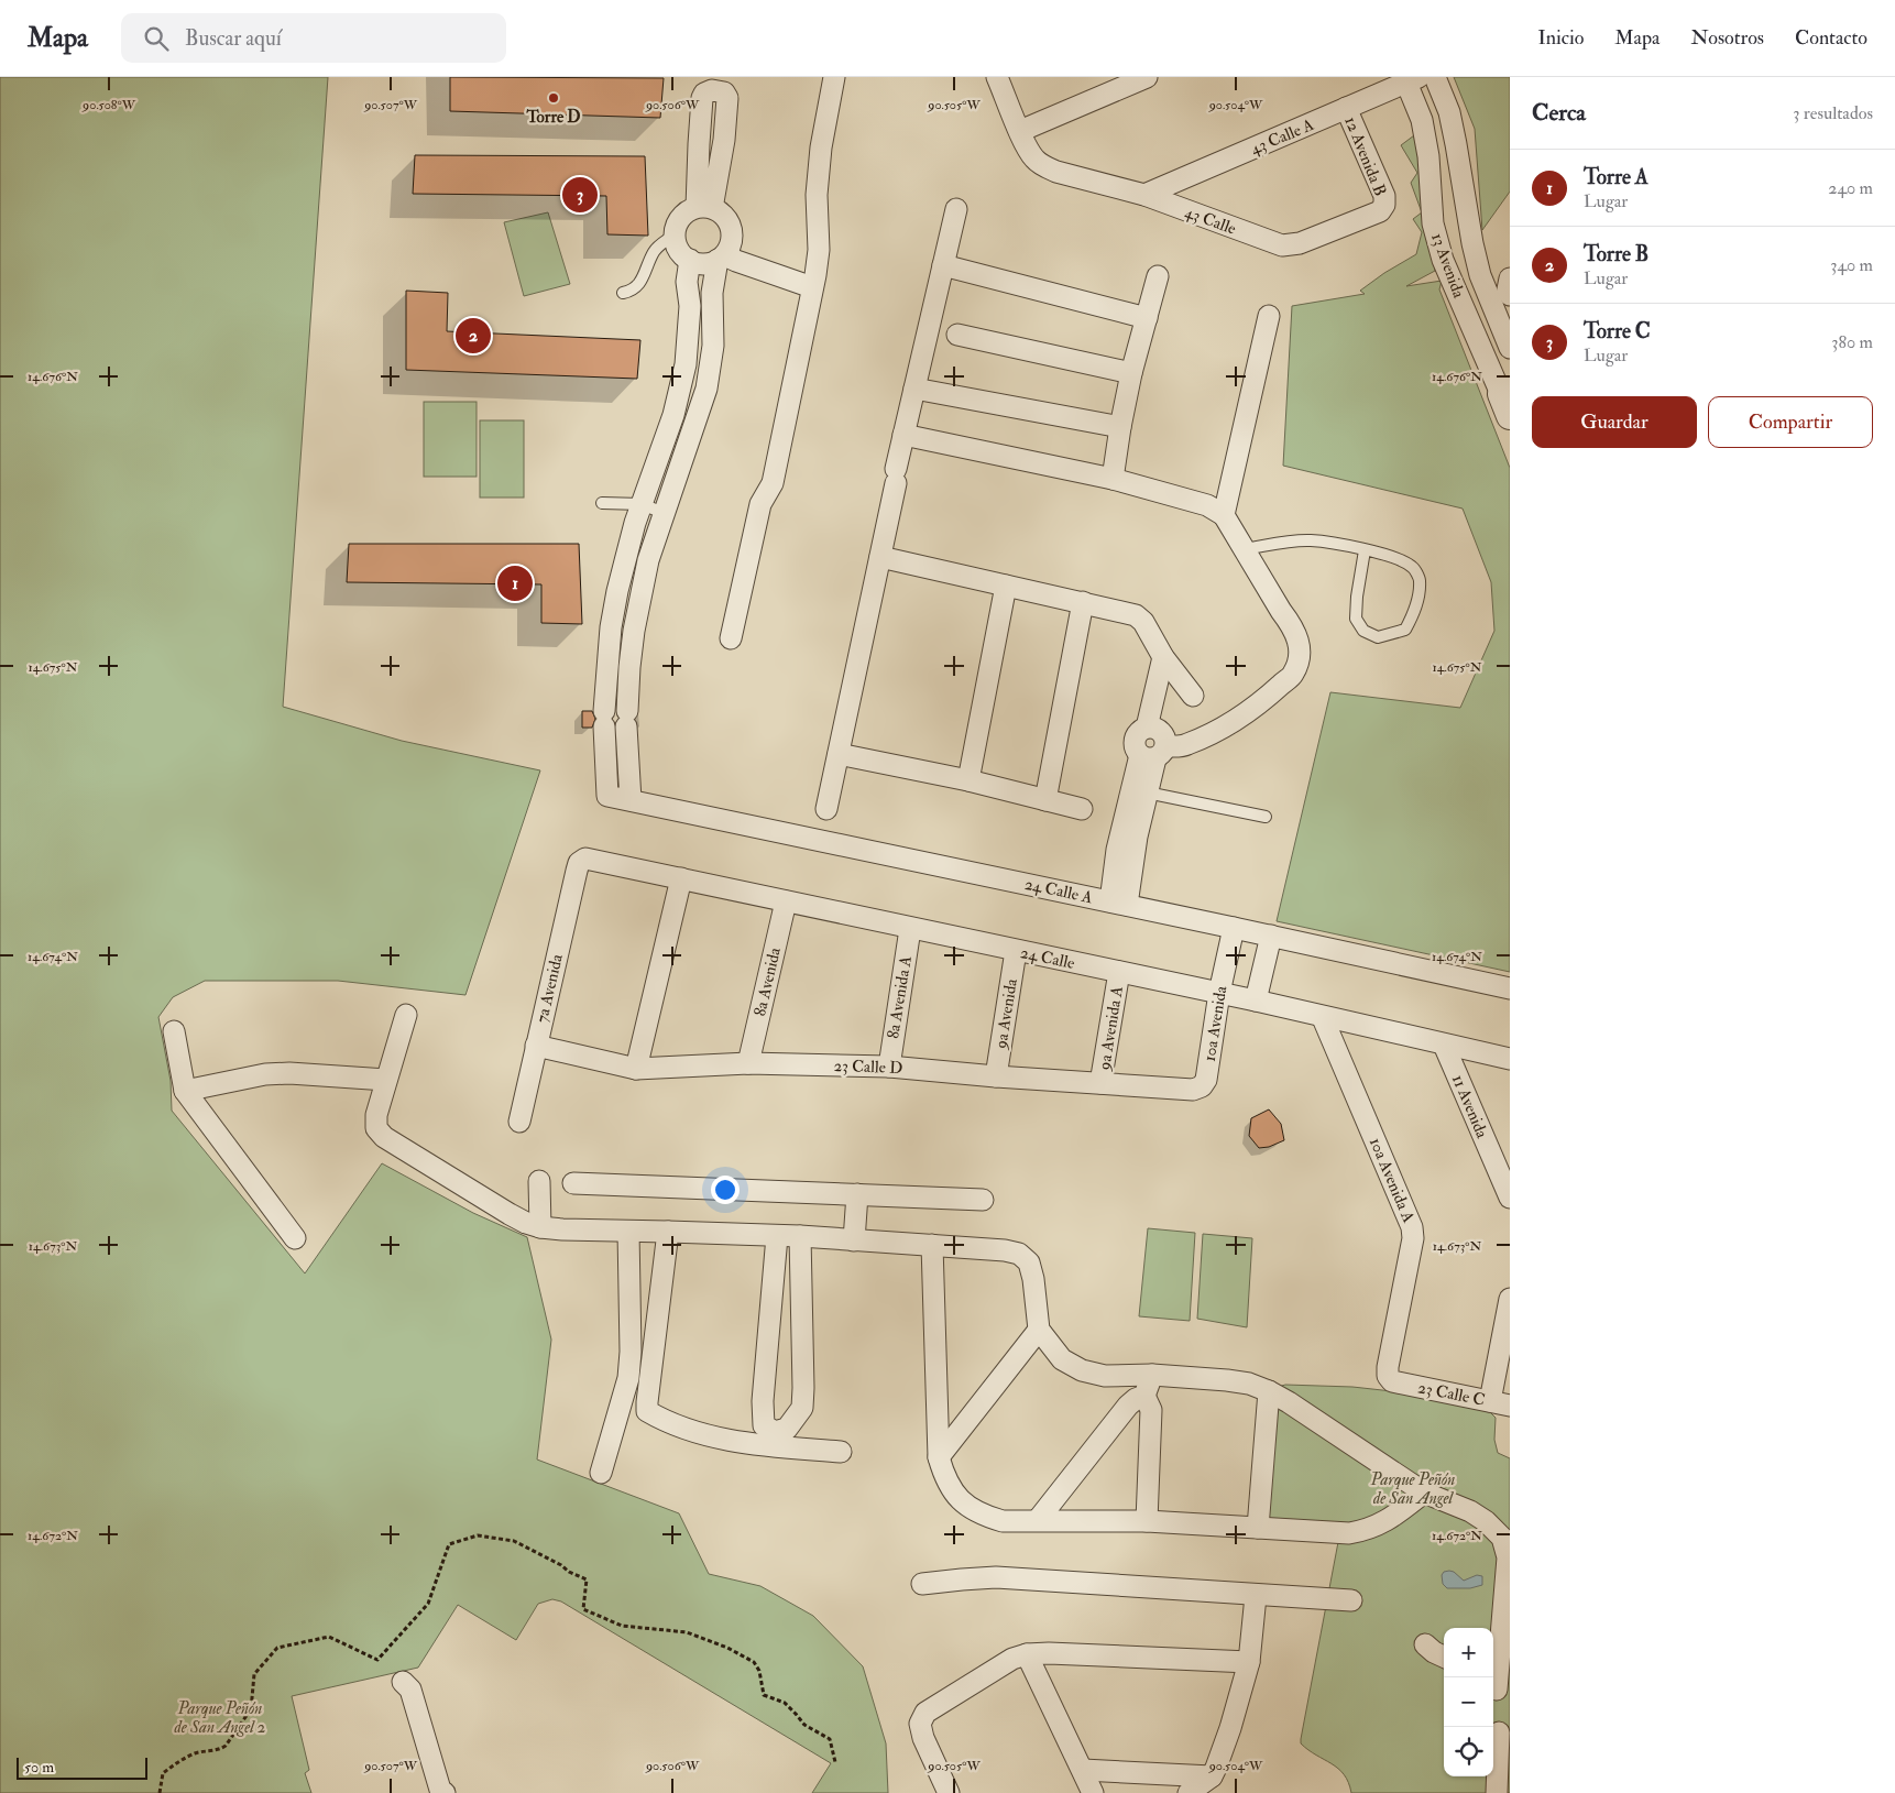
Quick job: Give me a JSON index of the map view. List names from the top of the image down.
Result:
{
  "streets": {
    "street": [
      "43 Calle A",
      "12 Avenida B",
      "43 Calle",
      "13 Avenida",
      "24 Calle A",
      "24 Calle",
      "8a Avenida",
      "7a Avenida",
      "8a Avenida A",
      "9a Avenida",
      "10a Avenida",
      "9a Avenida A",
      "23 Calle D",
      "11 Avenida",
      "10a Avenida A",
      "23 Calle C"
    ]
  },
  "crossings": [
    ["43 Calle A", "12 Avenida B"],
    ["43 Calle A", "43 Calle"],
    ["43 Calle A", "13 Avenida"],
    ["12 Avenida B", "43 Calle"],
    ["24 Calle A", "10a Avenida"],
    ["24 Calle", "8a Avenida"],
    ["24 Calle", "7a Avenida"],
    ["24 Calle", "8a Avenida A"],
    ["24 Calle", "9a Avenida"],
    ["24 Calle", "10a Avenida"],
    ["24 Calle", "9a Avenida A"],
    ["24 Calle", "11 Avenida"],
    ["24 Calle", "10a Avenida A"],
    ["8a Avenida", "23 Calle D"],
    ["7a Avenida", "23 Calle D"],
    ["8a Avenida A", "23 Calle D"],
    ["9a Avenida", "23 Calle D"],
    ["10a Avenida", "23 Calle D"],
    ["9a Avenida A", "23 Calle D"],
    ["10a Avenida A", "23 Calle C"]
  ],
  "parks": ["Parque Peñón de San Angel", "Parque Peñón de San Angel 2"],
  "places": ["Torre D"],
  "scale_bar": "50 m",
  "page": {
    "header": "Mapa",
    "search": "Buscar aquí",
    "nav": [
      "Inicio",
      "Mapa",
      "Nosotros",
      "Contacto"
    ],
    "heading": ["Cerca", "3 resultados"],
    "list": [
      {
        "mark": "1",
        "name": "Torre A",
        "note": "Lugar",
        "value": "240 m"
      },
      {
        "mark": "2",
        "name": "Torre B",
        "note": "Lugar",
        "value": "340 m"
      },
      {
        "mark": "3",
        "name": "Torre C",
        "note": "Lugar",
        "value": "380 m"
      }
    ],
    "pins": ["3", "2", "1"],
    "buttons": ["Guardar", "Compartir"],
    "map_buttons": ["+", "−"],
    "scale": "50 m"
  },
  "coordinates": [
    "90.508°W",
    "90.507°W",
    "90.506°W",
    "90.505°W",
    "90.504°W",
    "14.676°N",
    "14.675°N",
    "14.674°N",
    "14.673°N",
    "14.672°N"
  ]
}
